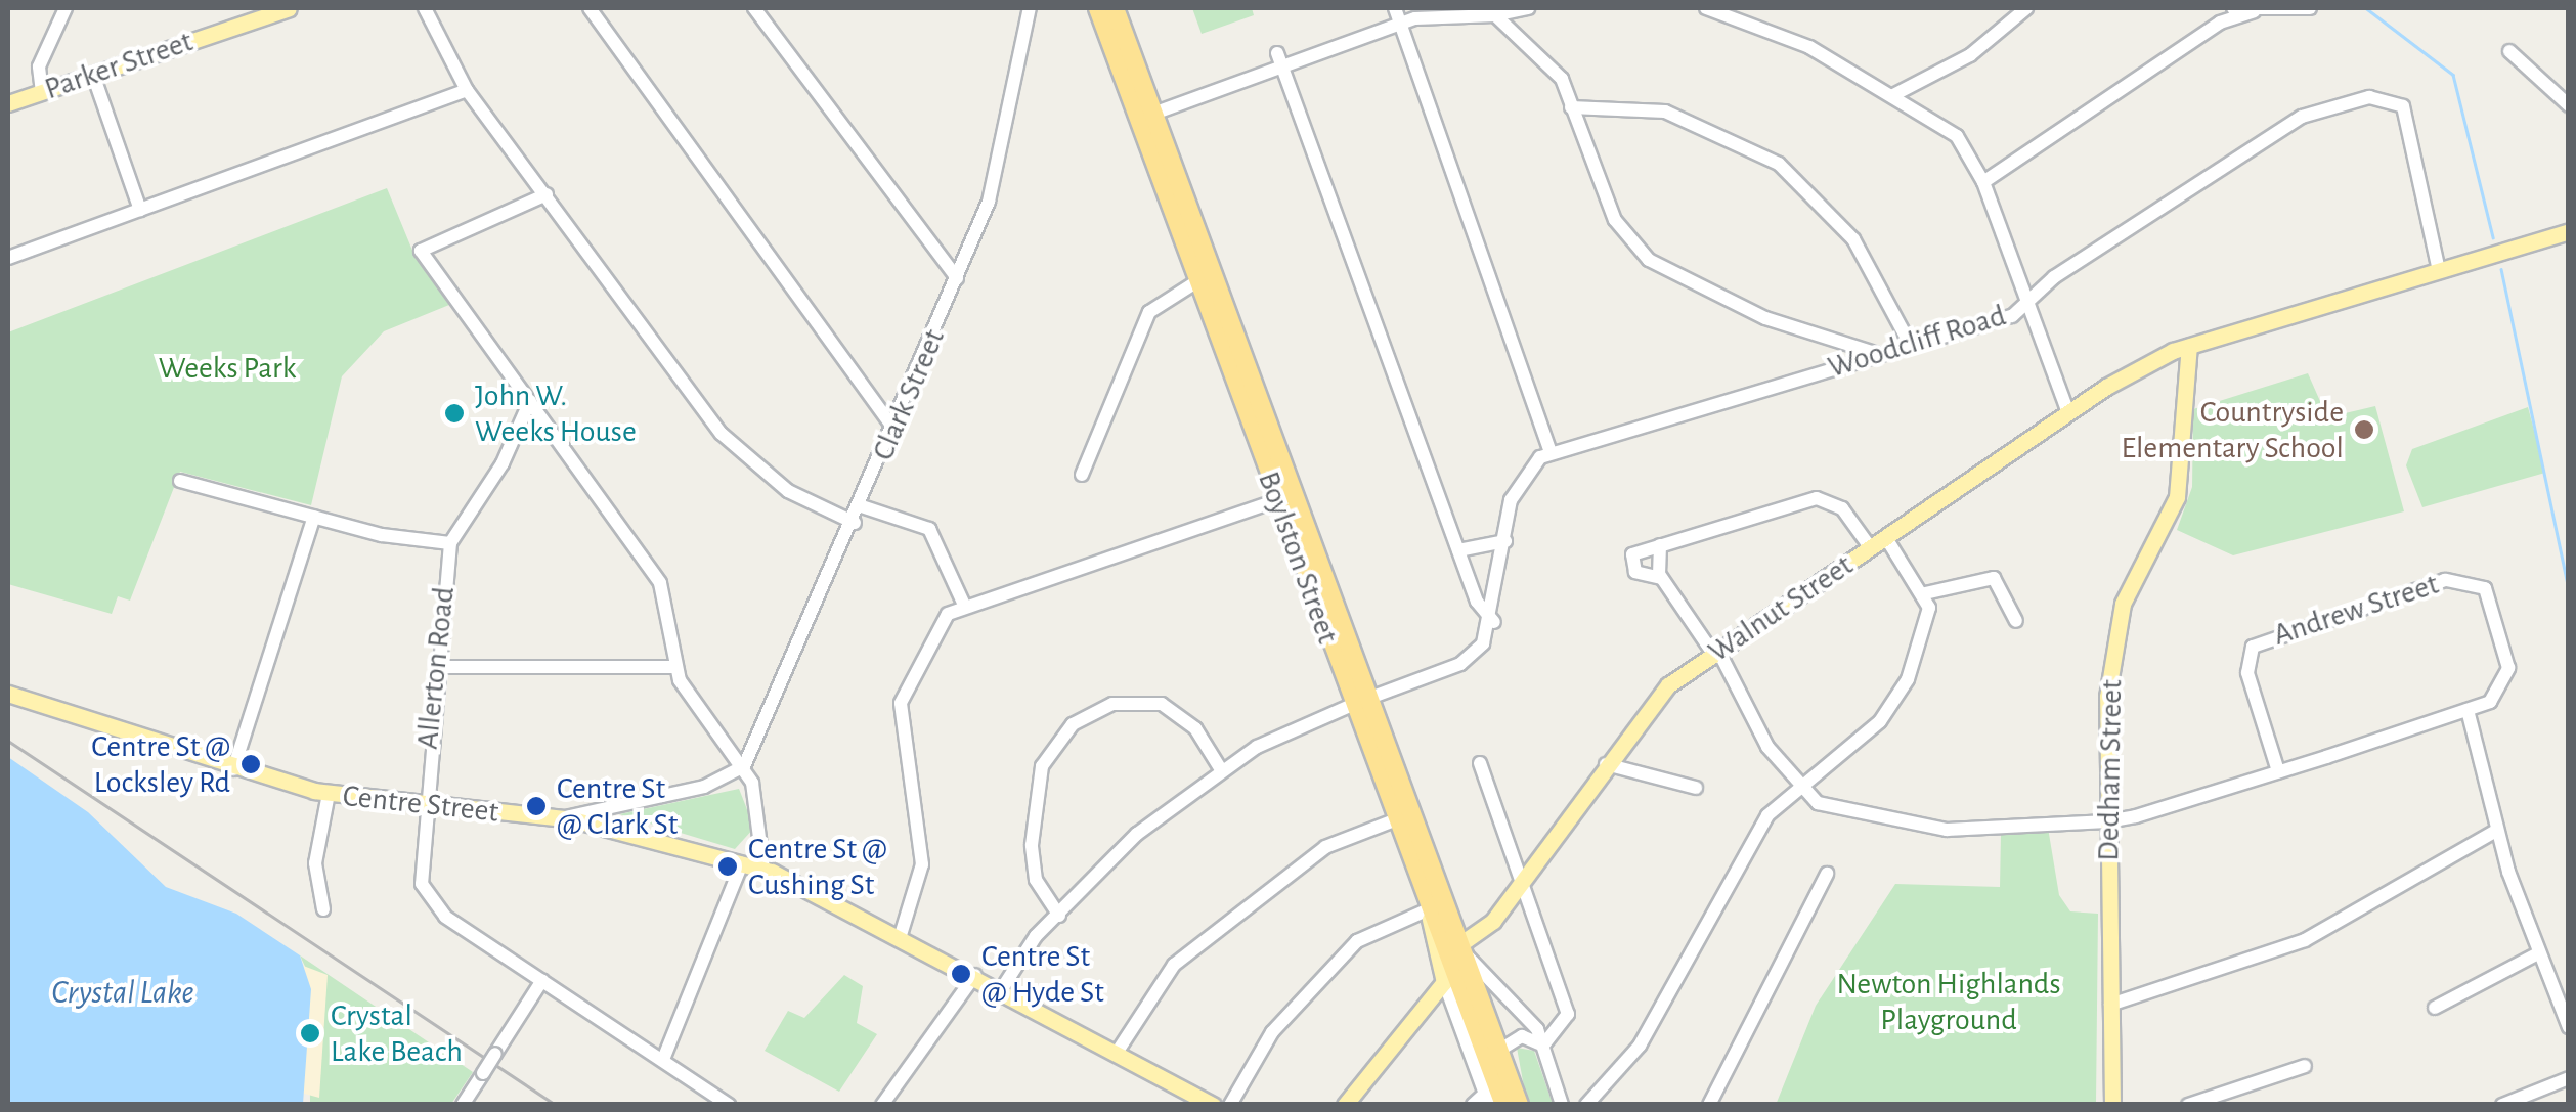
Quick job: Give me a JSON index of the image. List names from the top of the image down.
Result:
{
  "streets": {
    "highway": ["Boylston Street"],
    "main road": [
      "Parker Street",
      "Walnut Street",
      "Dedham Street",
      "Centre Street"
    ],
    "street": [
      "Woodcliff Road",
      "Clark Street",
      "Andrew Street",
      "Allerton Road"
    ]
  },
  "crossings": [
    ["Boylston Street", "Walnut Street"],
    ["Walnut Street", "Dedham Street"],
    ["Andrew Street", "Dedham Street"],
    ["Allerton Road", "Centre Street"]
  ],
  "water": ["Crystal Lake"],
  "parks": ["Weeks Park", "Newton Highlands Playground"],
  "places": [
    "John W. Weeks House",
    "Countryside Elementary School",
    "Centre St @ Locksley Rd",
    "Centre St @ Clark St",
    "Centre St @ Cushing St",
    "Centre St @ Hyde St",
    "Crystal Lake Beach"
  ]
}
